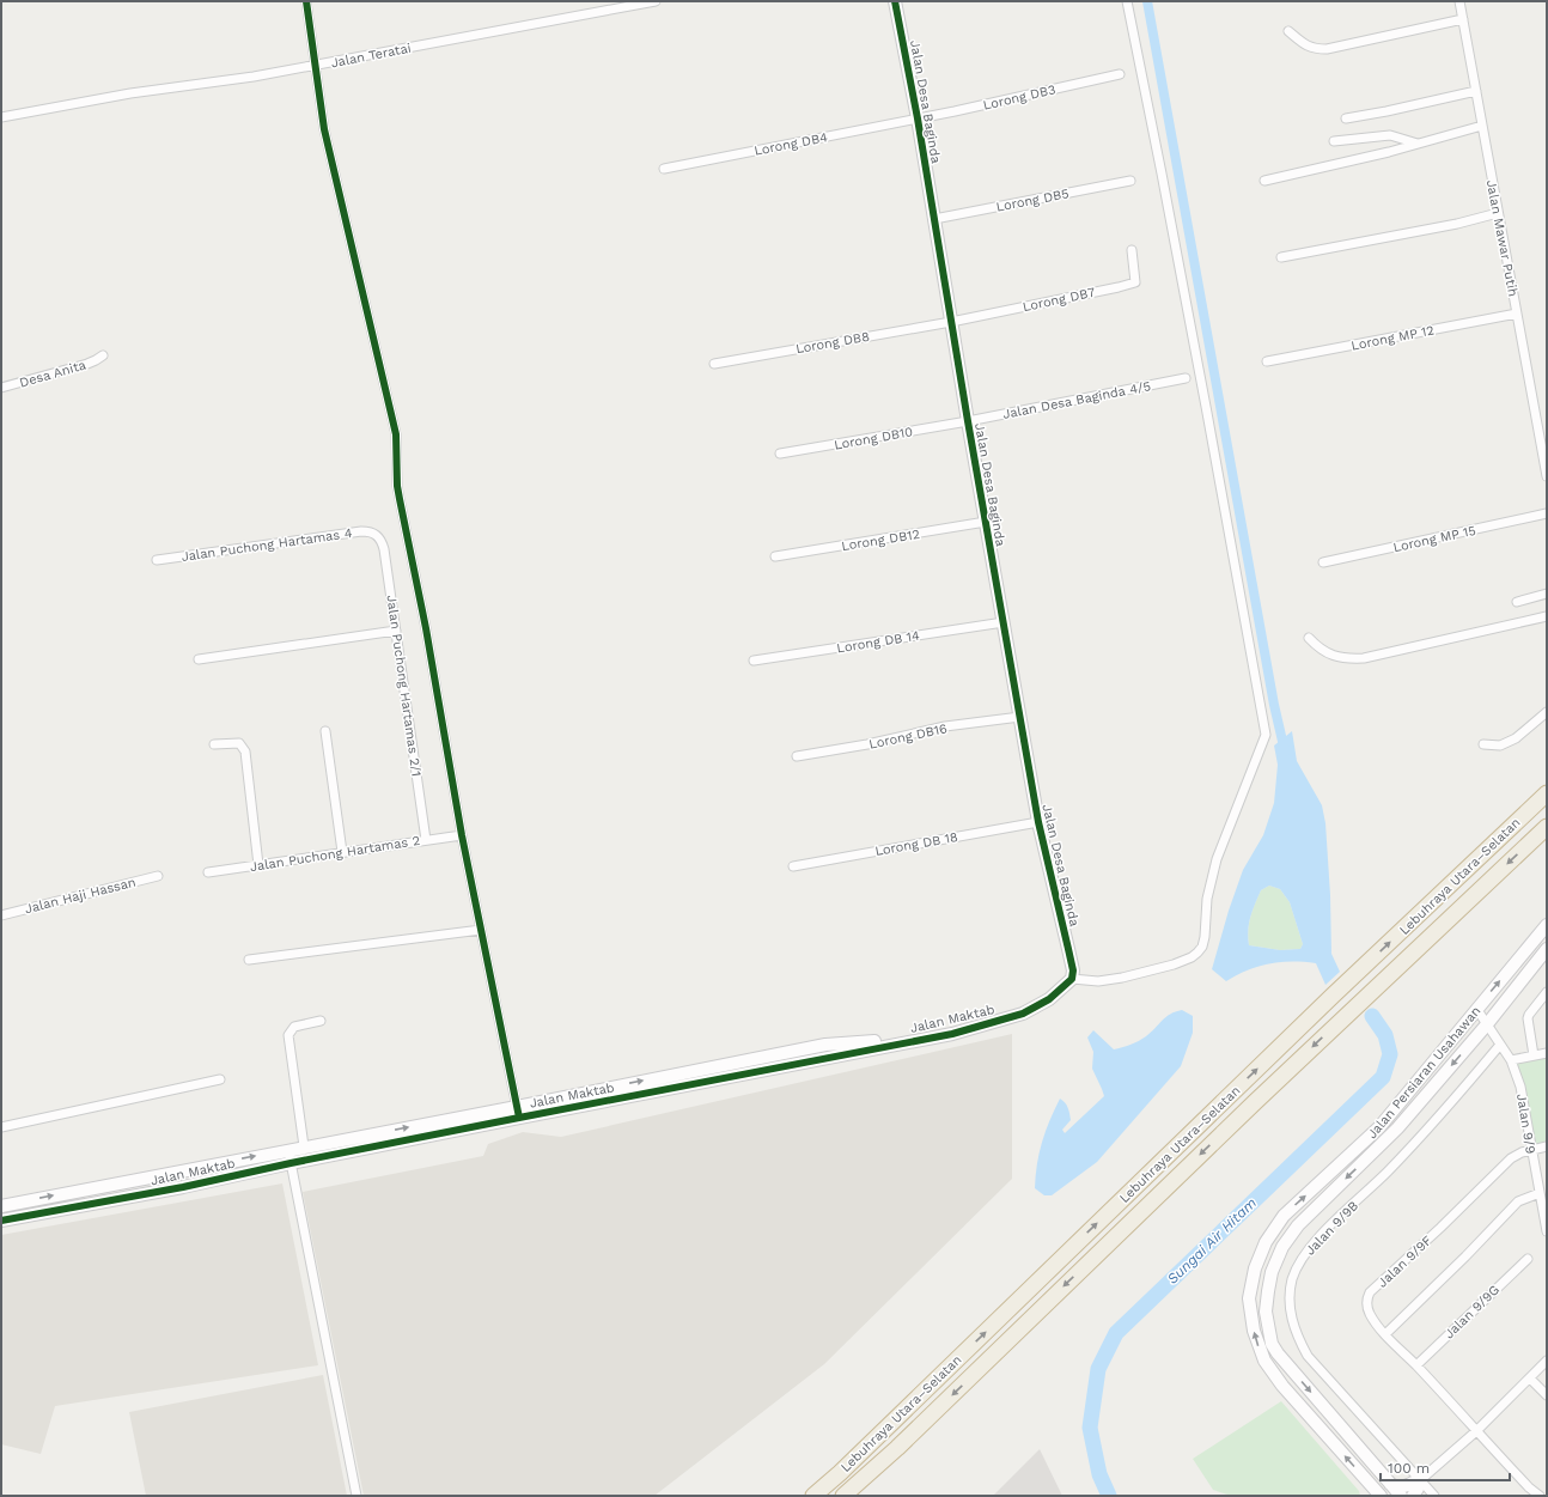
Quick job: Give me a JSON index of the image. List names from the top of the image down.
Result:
{
  "streets": {
    "highway": ["Lebuhraya Utara–Selatan"],
    "street": [
      "Jalan Teratai",
      "Lorong DB3",
      "Jalan Desa Baginda",
      "Lorong DB4",
      "Lorong DB5",
      "Jalan Mawar Putih",
      "Lorong DB7",
      "Lorong MP 12",
      "Lorong DB8",
      "Desa Anita",
      "Jalan Desa Baginda 4/5",
      "Lorong DB10",
      "Lorong MP 15",
      "Lorong DB12",
      "Jalan Puchong Hartamas 4",
      "Lorong DB 14",
      "Jalan Puchong Hartamas 2/1",
      "Lorong DB16",
      "Lorong DB 18",
      "Jalan Puchong Hartamas 2",
      "Jalan Haji Hassan",
      "Jalan Maktab",
      "Jalan Persiaran Usahawan",
      "Jalan 9/9",
      "Jalan 9/9B",
      "Jalan 9/9F",
      "Jalan 9/9G"
    ]
  },
  "crossings": [
    ["Lorong DB3", "Jalan Desa Baginda"],
    ["Lorong DB3", "Lorong DB4"],
    ["Jalan Desa Baginda", "Lorong DB4"],
    ["Jalan Desa Baginda", "Lorong DB5"],
    ["Jalan Desa Baginda", "Lorong DB7"],
    ["Jalan Desa Baginda", "Lorong DB8"],
    ["Jalan Desa Baginda", "Jalan Desa Baginda 4/5"],
    ["Jalan Desa Baginda", "Lorong DB10"],
    ["Jalan Desa Baginda", "Lorong DB12"],
    ["Jalan Desa Baginda", "Lorong DB 14"],
    ["Jalan Desa Baginda", "Lorong DB16"],
    ["Jalan Desa Baginda", "Lorong DB 18"],
    ["Jalan Desa Baginda", "Jalan Maktab"],
    ["Jalan Mawar Putih", "Lorong MP 12"],
    ["Lorong DB7", "Lorong DB8"],
    ["Jalan Desa Baginda 4/5", "Lorong DB10"],
    ["Jalan Puchong Hartamas 4", "Jalan Puchong Hartamas 2/1"],
    ["Jalan Puchong Hartamas 2/1", "Jalan Puchong Hartamas 2"],
    ["Jalan Persiaran Usahawan", "Jalan 9/9"],
    ["Jalan Persiaran Usahawan", "Jalan 9/9B"],
    ["Jalan 9/9", "Jalan 9/9B"],
    ["Jalan 9/9", "Jalan 9/9F"],
    ["Jalan 9/9F", "Jalan 9/9G"]
  ],
  "water": ["Sungai Air Hitam"],
  "scale_bar": "100 m"
}
